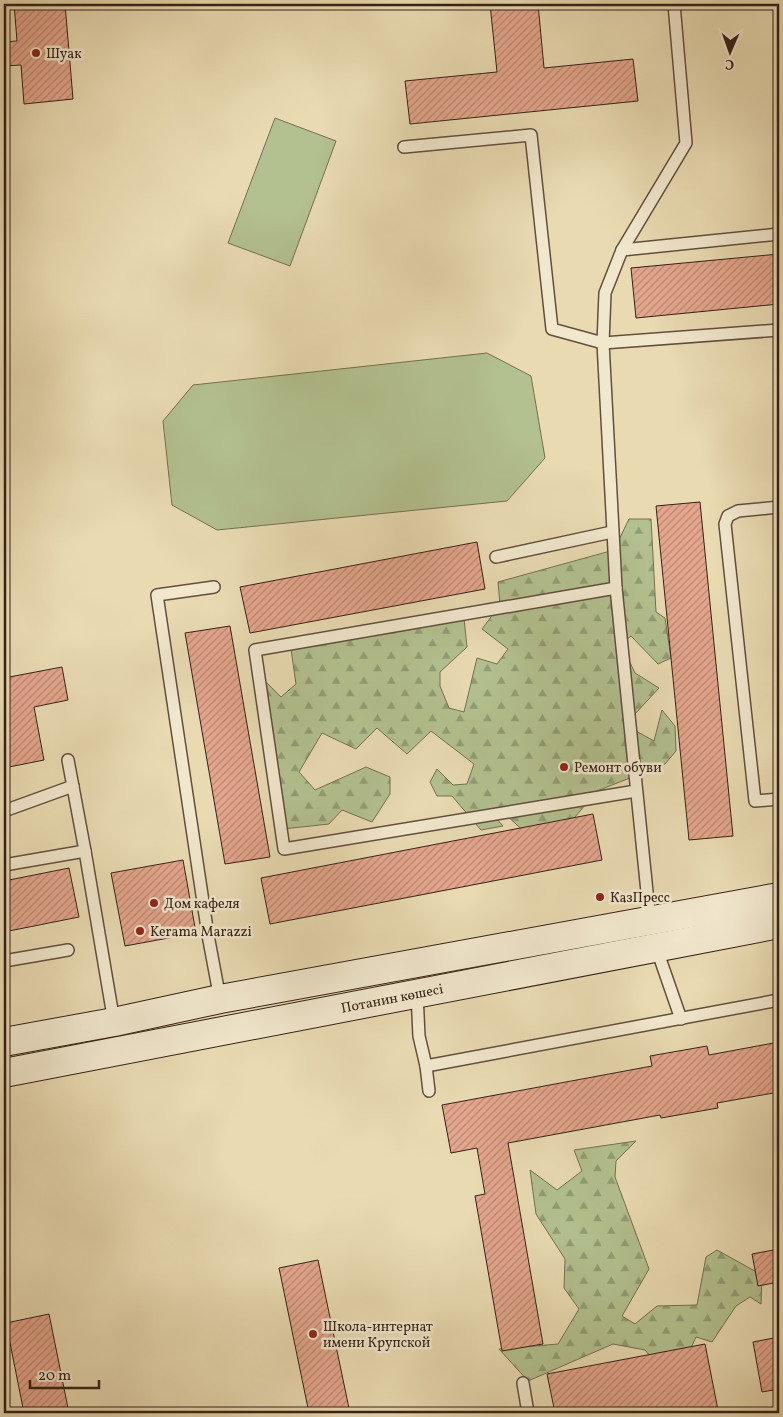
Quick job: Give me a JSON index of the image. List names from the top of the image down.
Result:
{
  "streets": {
    "main road": ["Потанин көшесі"]
  },
  "places": [
    "Шуак",
    "Ремонт обуви",
    "КазПресс",
    "Дом кафеля",
    "Kerama Marazzi",
    "Школа-интернат имени Крупской"
  ],
  "scale_bar": "20 m",
  "north": "bottom"
}
